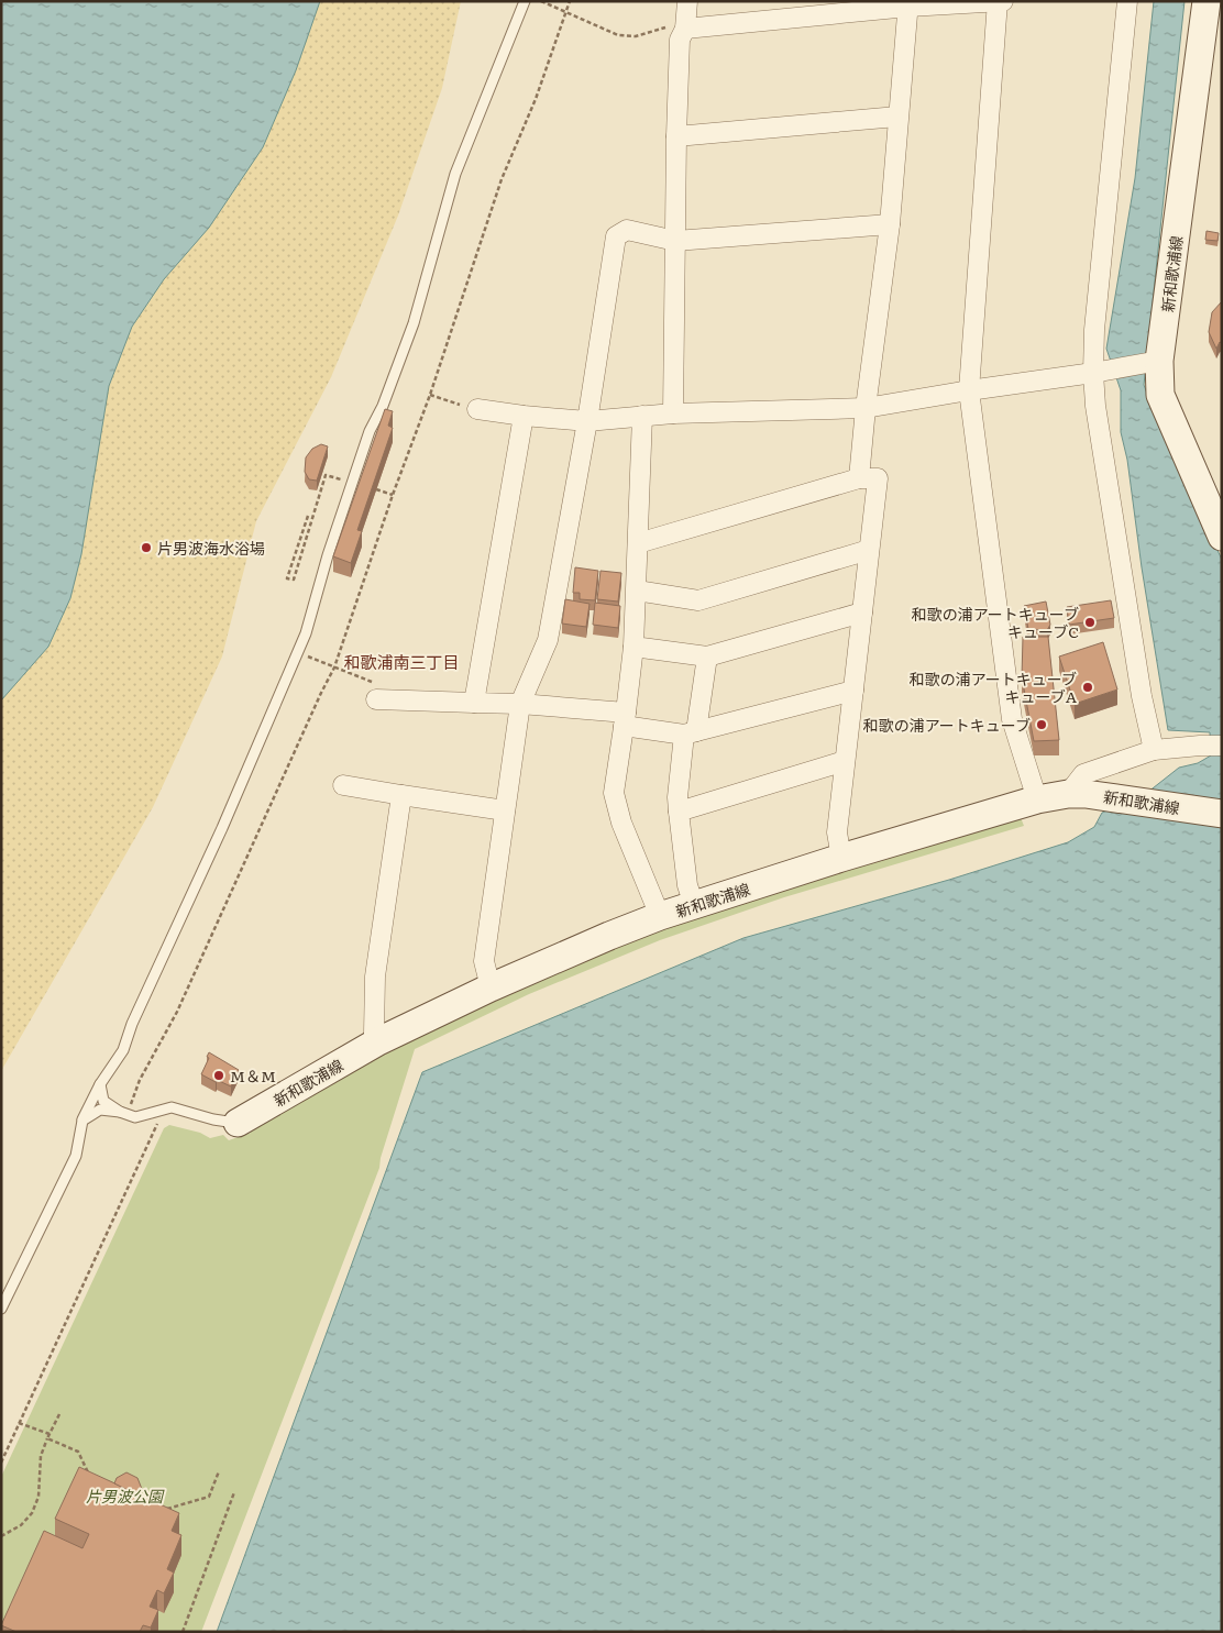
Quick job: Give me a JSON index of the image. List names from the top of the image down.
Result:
{
  "streets": {
    "main road": ["新和歌浦線"]
  },
  "districts": ["和歌浦南三丁目"],
  "parks": ["片男波公園"],
  "places": [
    "片男波海水浴場",
    "和歌の浦アートキューブ キューブC",
    "和歌の浦アートキューブ キューブA",
    "和歌の浦アートキューブ",
    "M＆M"
  ]
}
